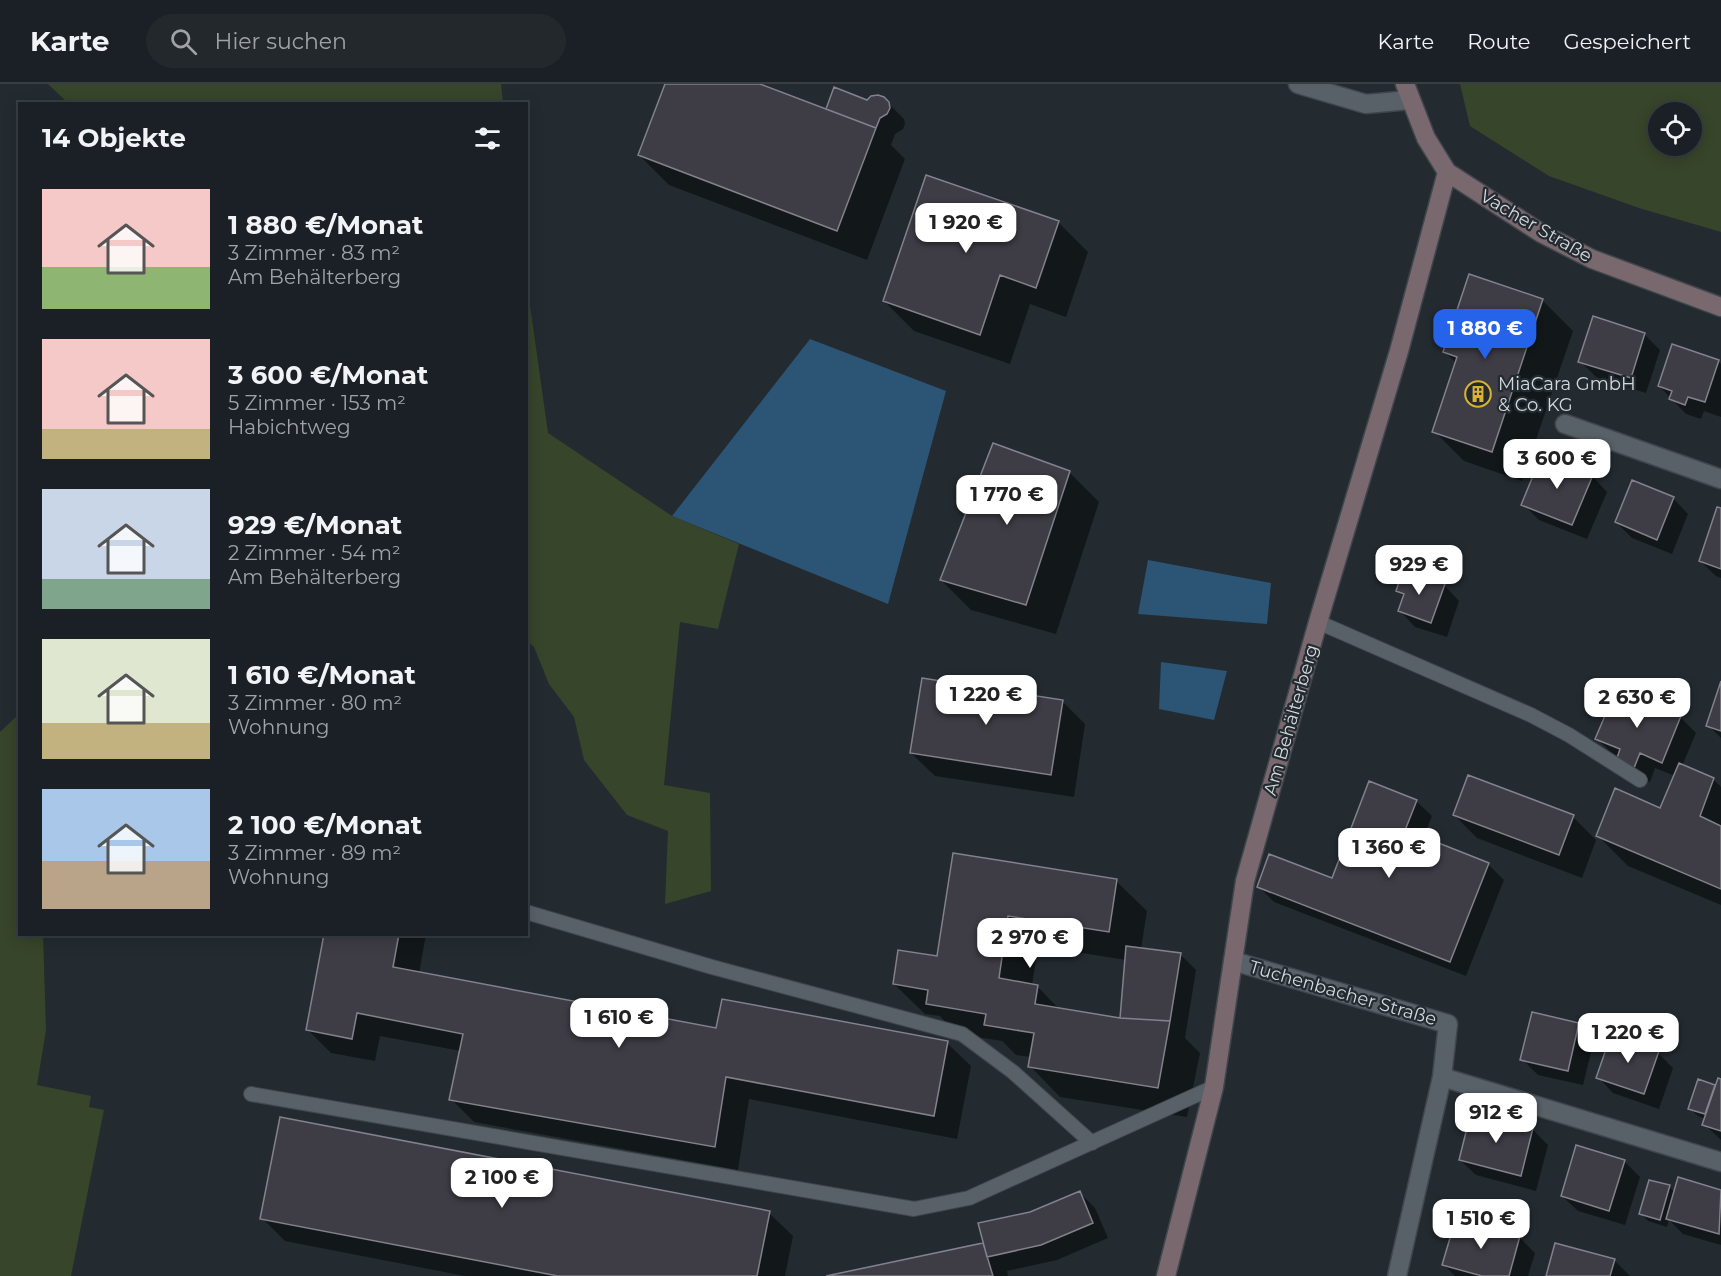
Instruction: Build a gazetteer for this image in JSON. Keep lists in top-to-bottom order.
{
  "streets": {
    "street": ["Vacher Straße", "Am Behälterberg", "Tuchenbacher Straße"]
  },
  "crossings": [
    ["Vacher Straße", "Am Behälterberg"],
    ["Am Behälterberg", "Tuchenbacher Straße"]
  ],
  "places": {
    "building": ["MiaCara GmbH & Co. KG"]
  },
  "page": {
    "header": "Karte",
    "search": "Hier suchen",
    "nav": ["Karte", "Route", "Gespeichert"],
    "heading": "14 Objekte",
    "list": [
      {
        "name": "1 880 €/Monat",
        "note": "3 Zimmer · 83 m² · Am Behälterberg"
      },
      {
        "name": "3 600 €/Monat",
        "note": "5 Zimmer · 153 m² · Habichtweg"
      },
      {
        "name": "929 €/Monat",
        "note": "2 Zimmer · 54 m² · Am Behälterberg"
      },
      {
        "name": "1 610 €/Monat",
        "note": "3 Zimmer · 80 m² · Wohnung"
      },
      {
        "name": "2 100 €/Monat",
        "note": "3 Zimmer · 89 m² · Wohnung"
      }
    ],
    "price": [
      "1 920 €",
      "1 880 €",
      "3 600 €",
      "1 770 €",
      "929 €",
      "1 220 €",
      "2 630 €",
      "1 360 €",
      "2 970 €",
      "1 610 €",
      "1 220 €",
      "912 €",
      "2 100 €",
      "1 510 €"
    ]
  }
}
